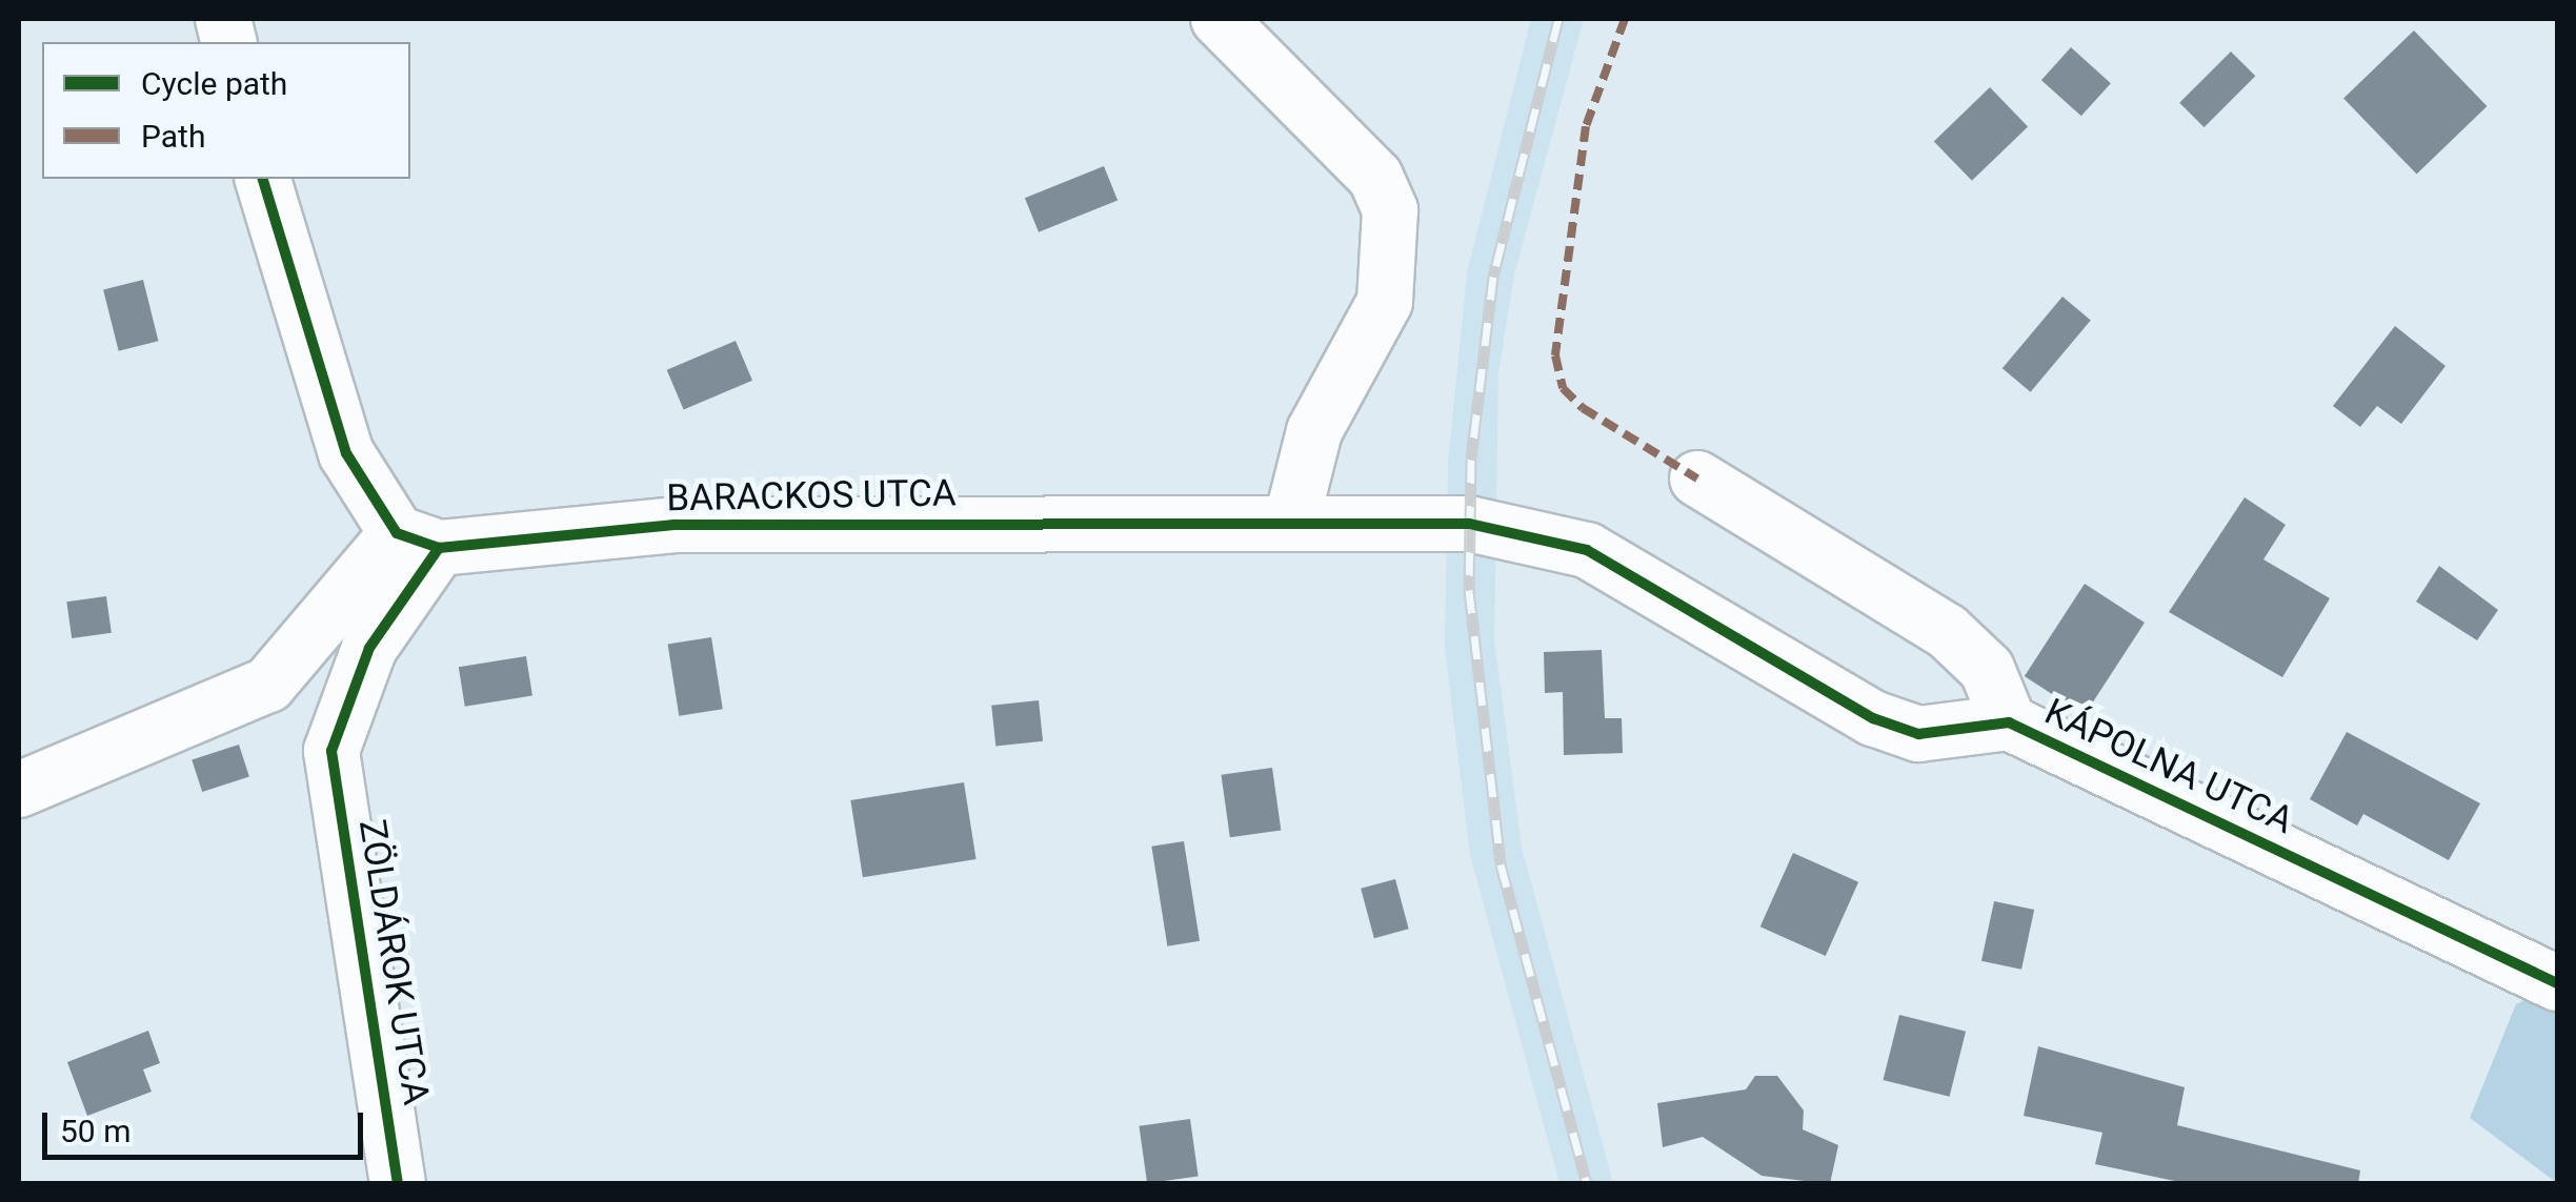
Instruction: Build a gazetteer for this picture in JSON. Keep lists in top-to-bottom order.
{
  "streets": {
    "street": ["BARACKOS UTCA", "KÁPOLNA UTCA", "ZÖLDÁROK UTCA"]
  },
  "crossings": [
    ["BARACKOS UTCA", "KÁPOLNA UTCA"],
    ["BARACKOS UTCA", "ZÖLDÁROK UTCA"]
  ],
  "legend": ["Cycle path", "Path"],
  "scale_bar": "50 m"
}
